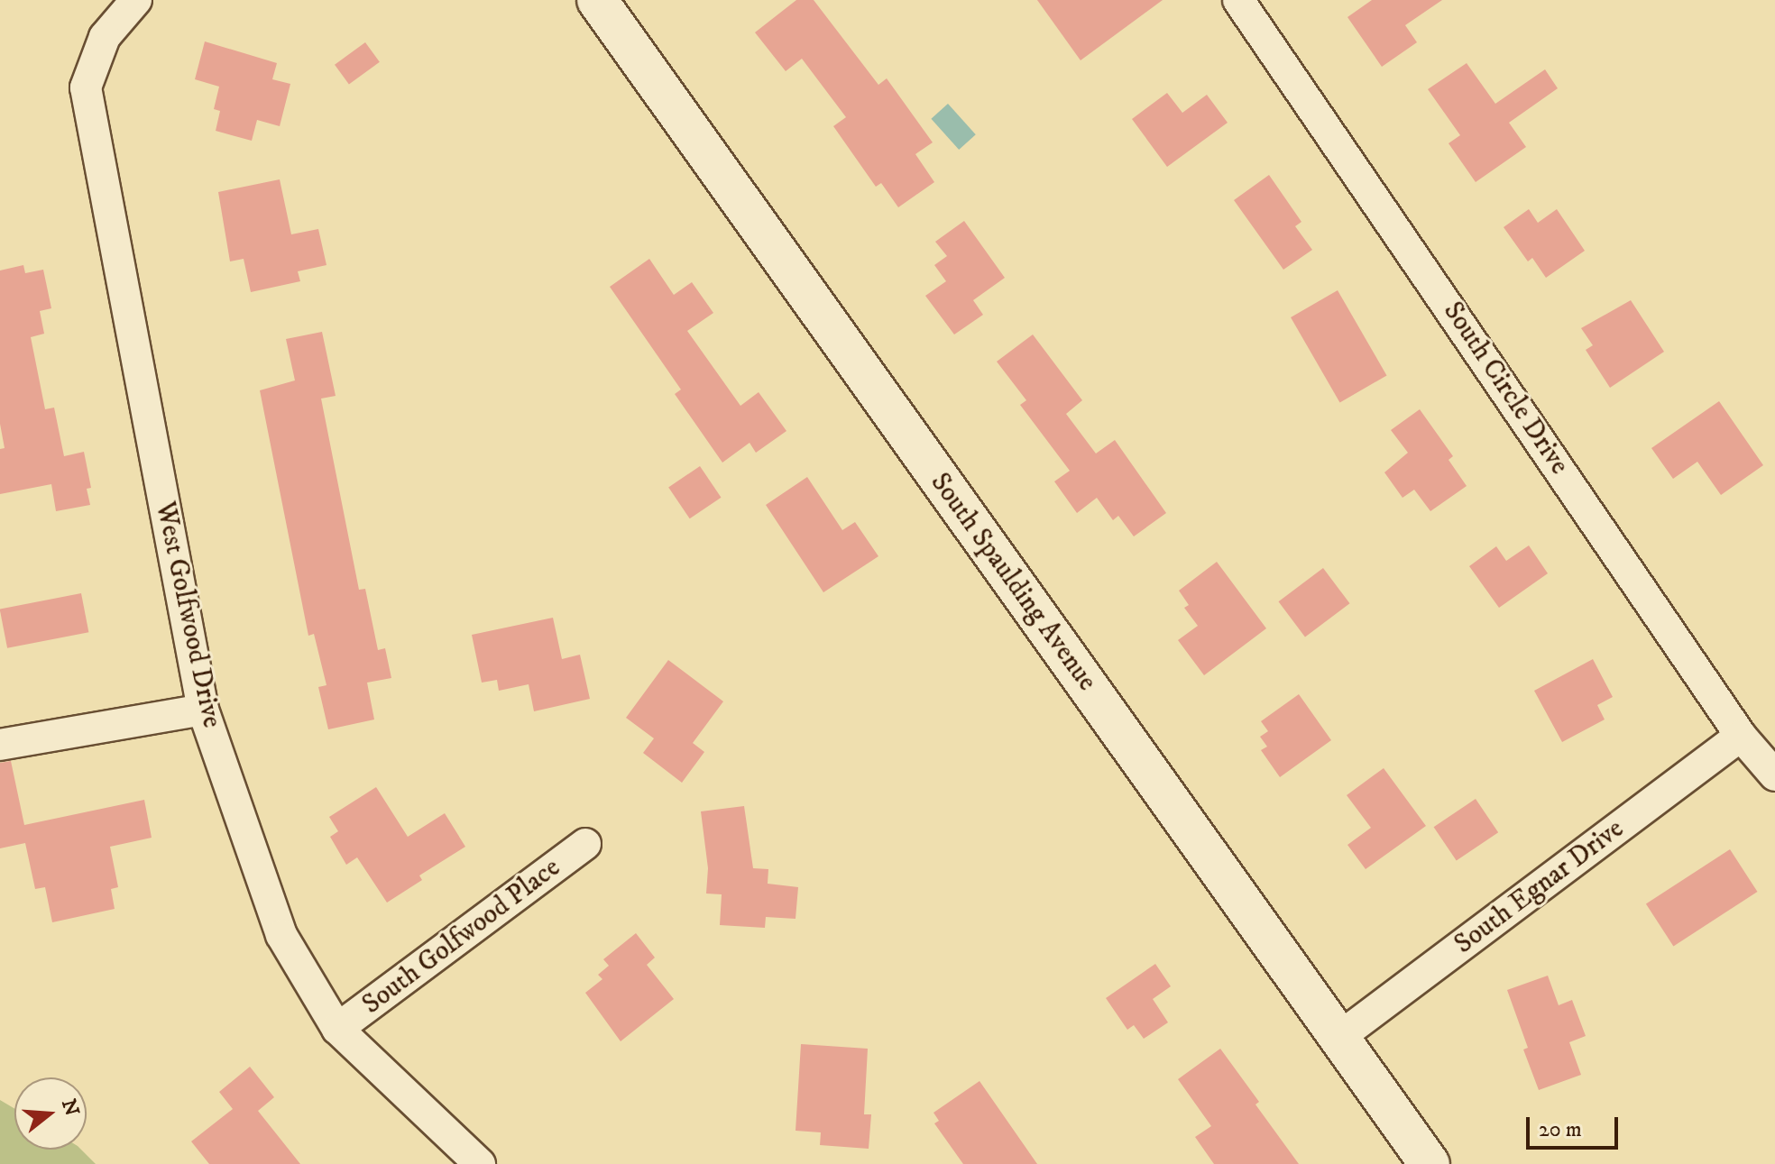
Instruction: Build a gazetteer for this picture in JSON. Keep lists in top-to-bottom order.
{
  "streets": {
    "street": [
      "South Circle Drive",
      "South Spaulding Avenue",
      "West Golfwood Drive",
      "South Egnar Drive",
      "South Golfwood Place"
    ]
  },
  "crossings": [
    ["South Circle Drive", "South Egnar Drive"],
    ["South Spaulding Avenue", "South Egnar Drive"],
    ["West Golfwood Drive", "South Golfwood Place"]
  ],
  "scale_bar": "20 m",
  "north": "right"
}
